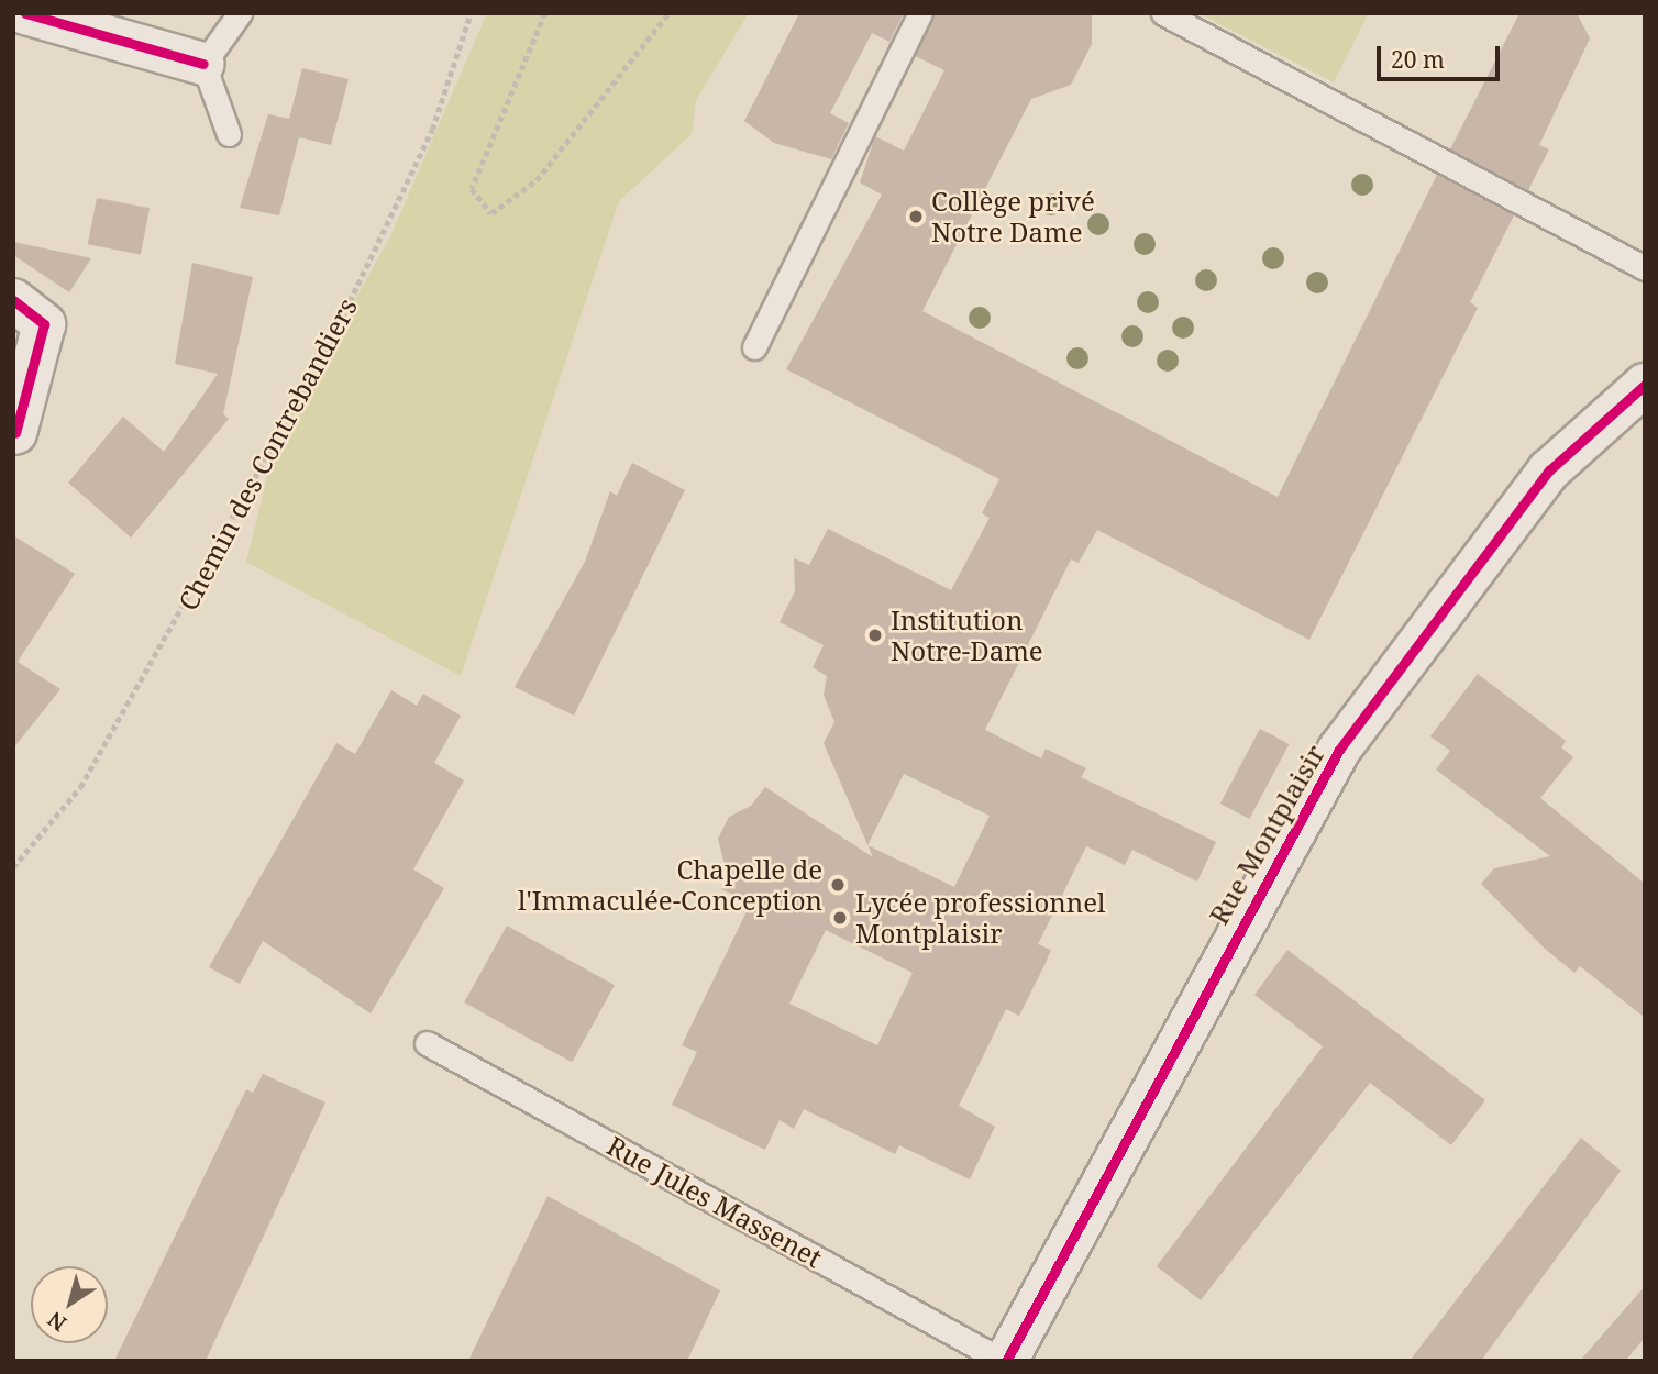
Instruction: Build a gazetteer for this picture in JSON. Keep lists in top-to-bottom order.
{
  "streets": {
    "street": ["Rue Montplaisir"],
    "lane": ["Rue Jules Massenet"],
    "path": ["Chemin des Contrebandiers"]
  },
  "crossings": [
    ["Rue Montplaisir", "Rue Jules Massenet"]
  ],
  "places": [
    "Collège privé Notre Dame",
    "Institution Notre-Dame",
    "Chapelle de l'Immaculée-Conception",
    "Lycée professionnel Montplaisir"
  ],
  "scale_bar": "20 m",
  "north": "bottom left"
}
